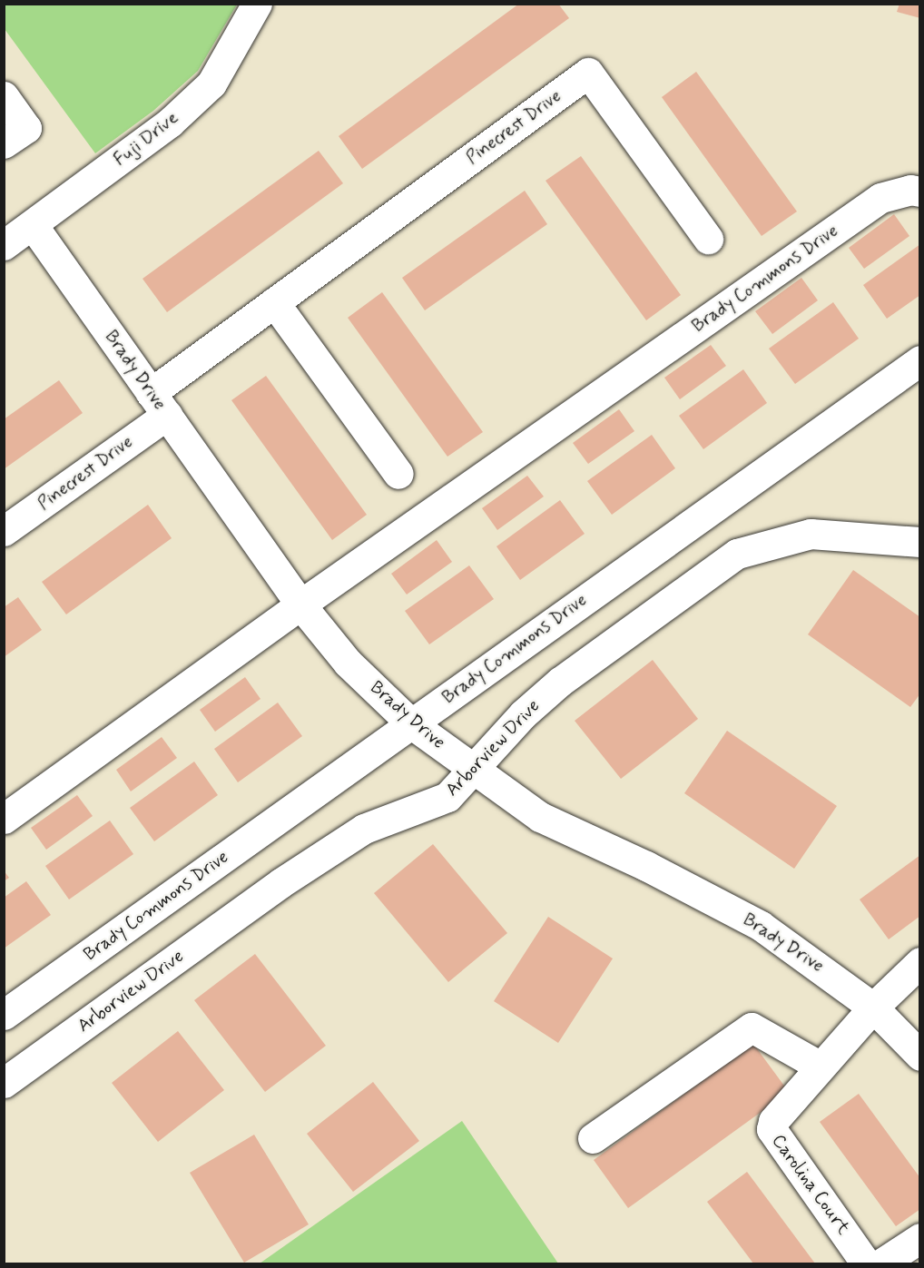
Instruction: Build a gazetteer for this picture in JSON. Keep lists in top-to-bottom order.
{
  "streets": {
    "street": [
      "Pinecrest Drive",
      "Fuji Drive",
      "Brady Commons Drive",
      "Brady Drive",
      "Arborview Drive",
      "Carolina Court"
    ]
  },
  "crossings": [
    ["Pinecrest Drive", "Brady Drive"],
    ["Fuji Drive", "Brady Drive"],
    ["Brady Commons Drive", "Brady Drive"],
    ["Brady Drive", "Arborview Drive"],
    ["Brady Drive", "Carolina Court"]
  ]
}
